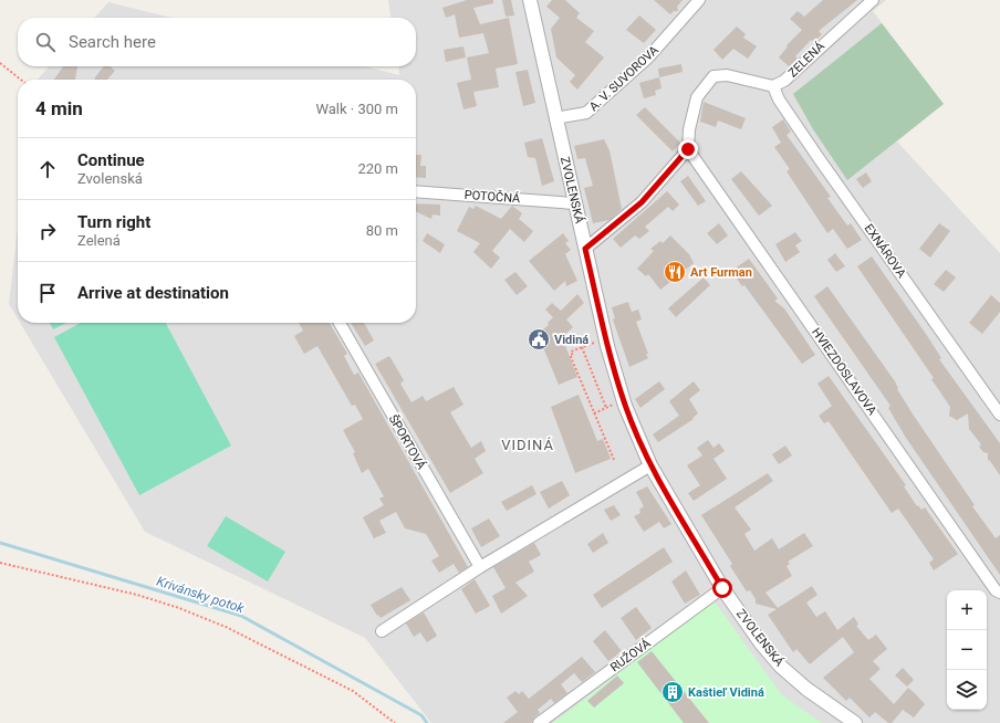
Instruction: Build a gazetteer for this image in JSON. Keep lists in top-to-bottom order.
{
  "streets": {
    "street": [
      "ZELENÁ",
      "A. V. SUVOROVA",
      "ZVOLENSKÁ",
      "POTOČNÁ",
      "EXNÁROVA",
      "HVIEZDOSLAVOVA",
      "ŠPORTOVÁ",
      "RUŽOVÁ"
    ]
  },
  "crossings": [
    ["ZELENÁ", "EXNÁROVA"],
    ["A. V. SUVOROVA", "ZVOLENSKÁ"],
    ["ZVOLENSKÁ", "POTOČNÁ"],
    ["ZVOLENSKÁ", "RUŽOVÁ"]
  ],
  "districts": ["VIDINÁ"],
  "water": ["Krivánsky potok"],
  "places": {
    "restaurant": ["Art Furman"],
    "public building": ["Vidiná"],
    "building": ["Kaštieľ Vidiná"]
  },
  "page": {
    "search": "Search here",
    "heading": ["4 min", "Walk · 300 m"],
    "list": [
      ["Continue", "Zvolenská", "220 m"],
      ["Turn right", "Zelená", "80 m"],
      "Arrive at destination"
    ],
    "map_buttons": ["+", "−"]
  }
}
